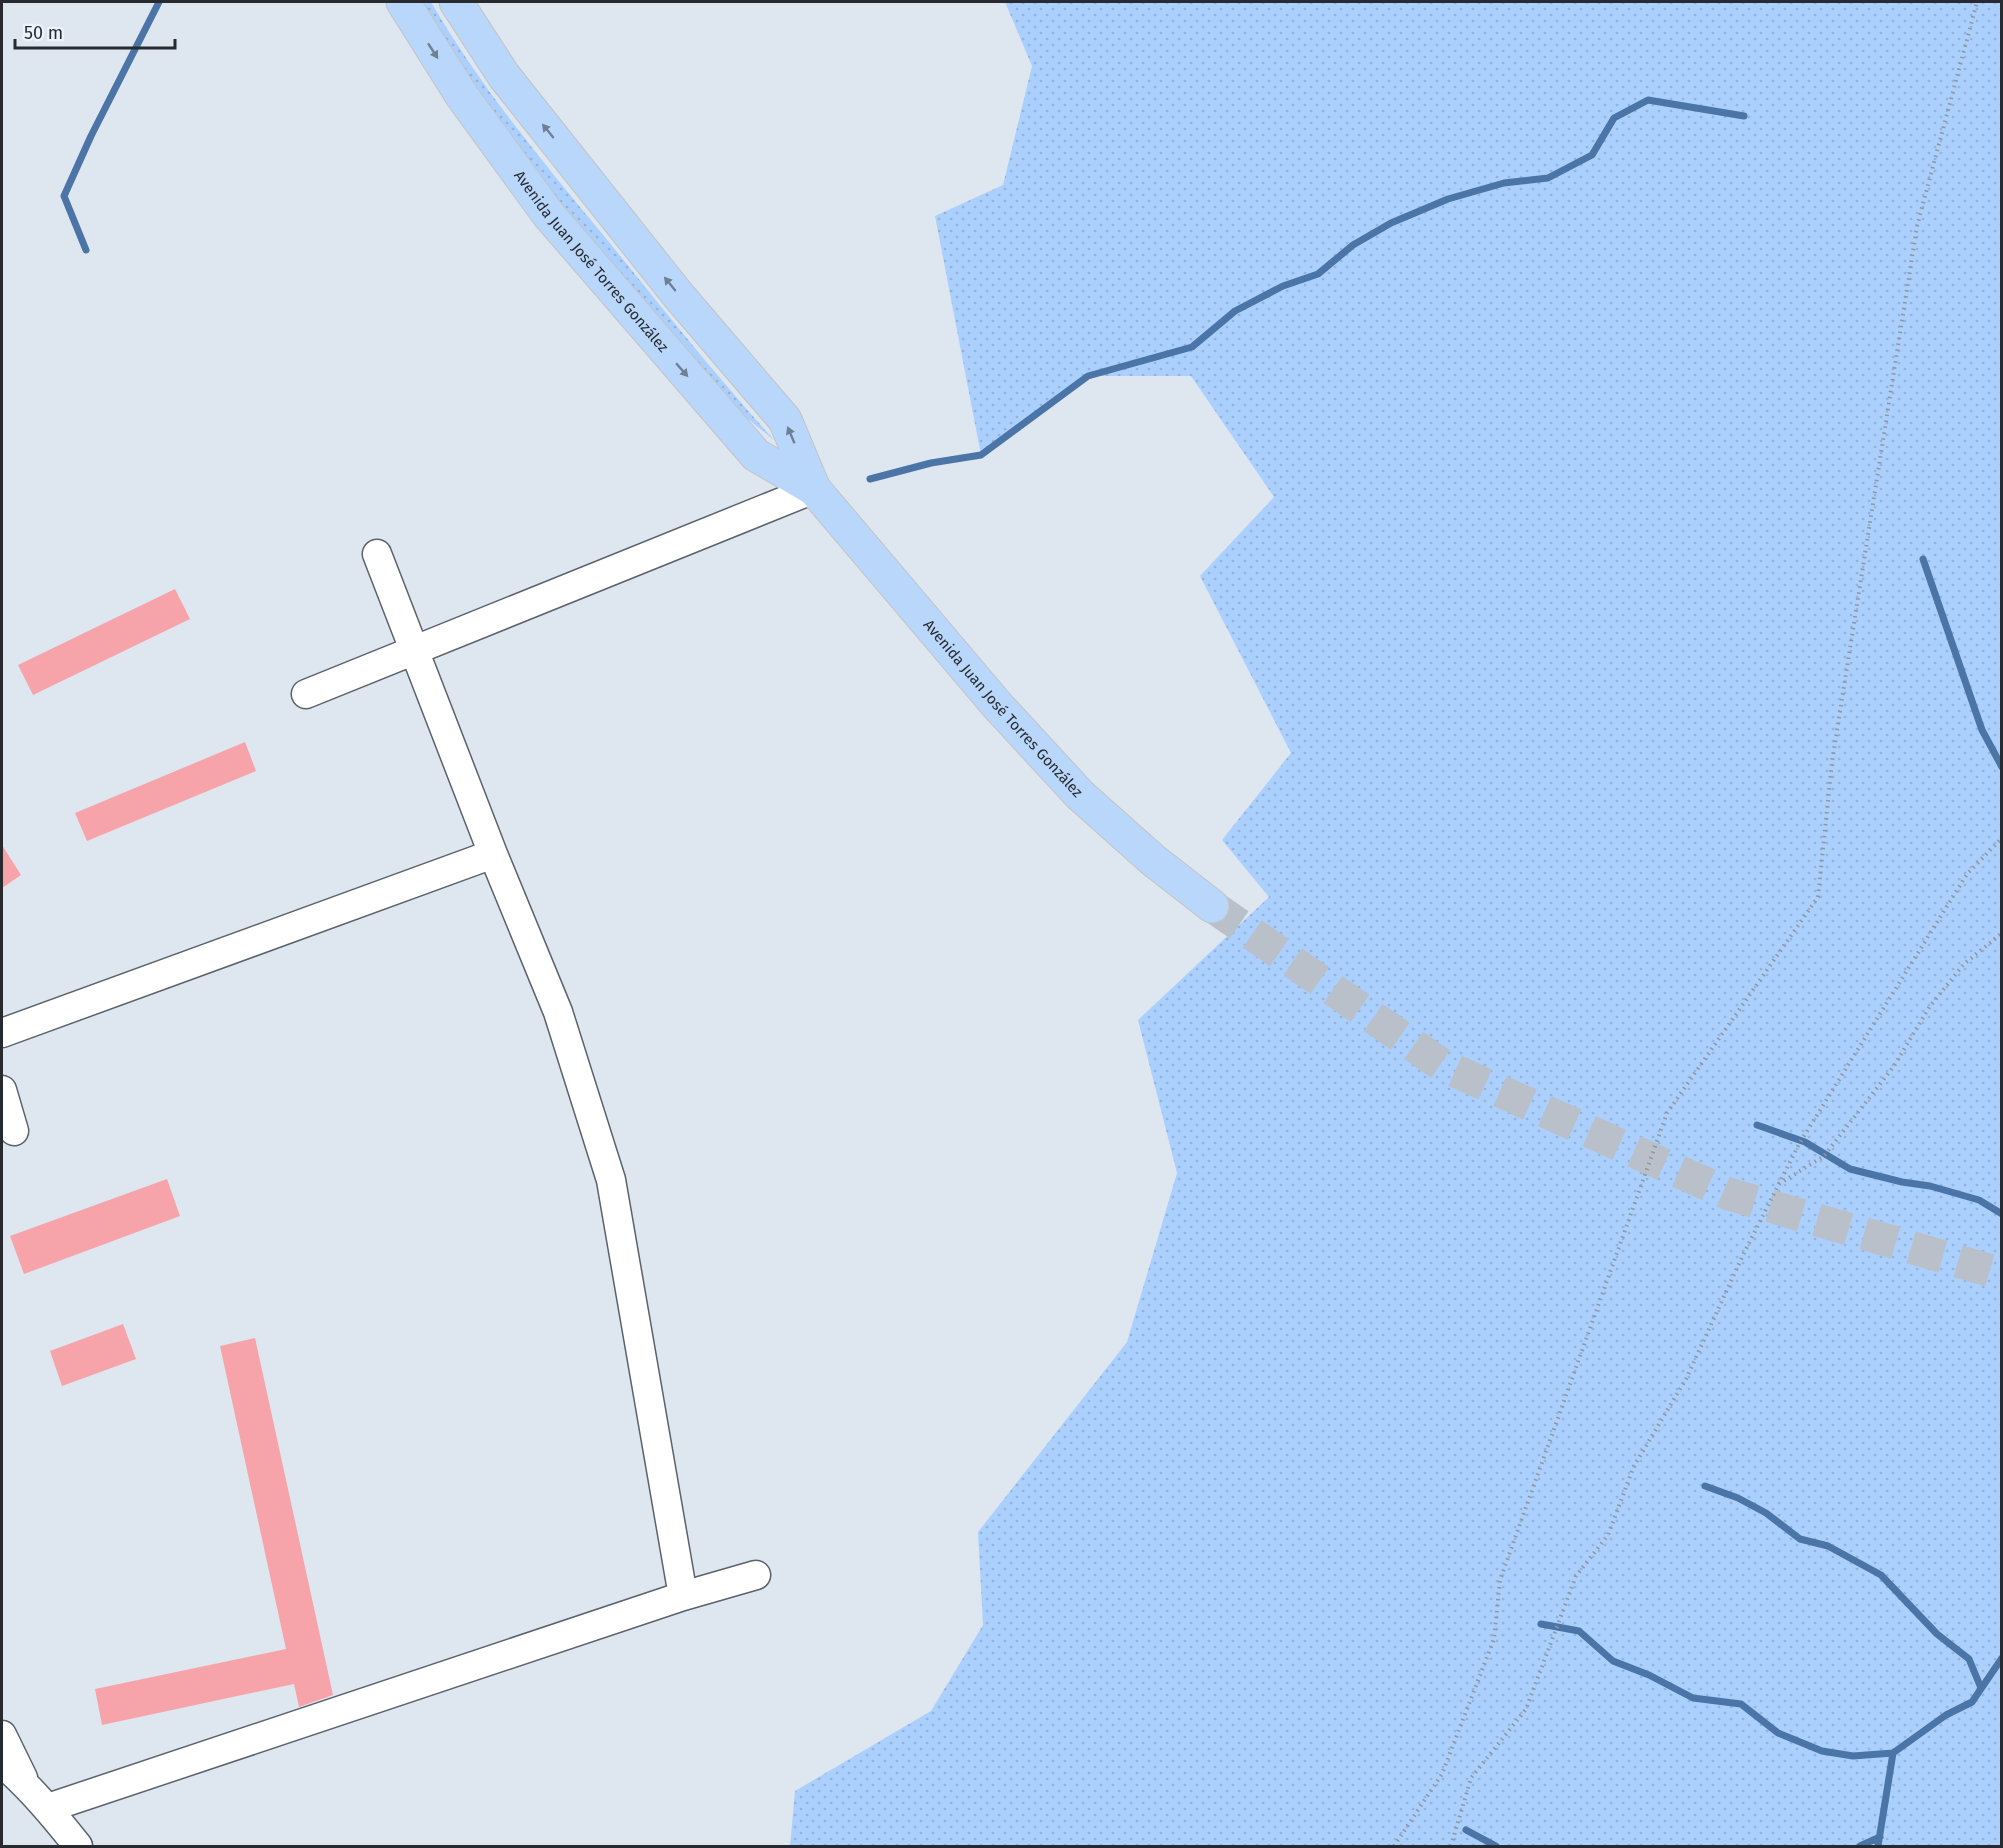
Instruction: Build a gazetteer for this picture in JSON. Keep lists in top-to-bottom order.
{
  "streets": {
    "main road": ["Avenida Juan José Torres González"]
  },
  "scale_bar": "50 m"
}
